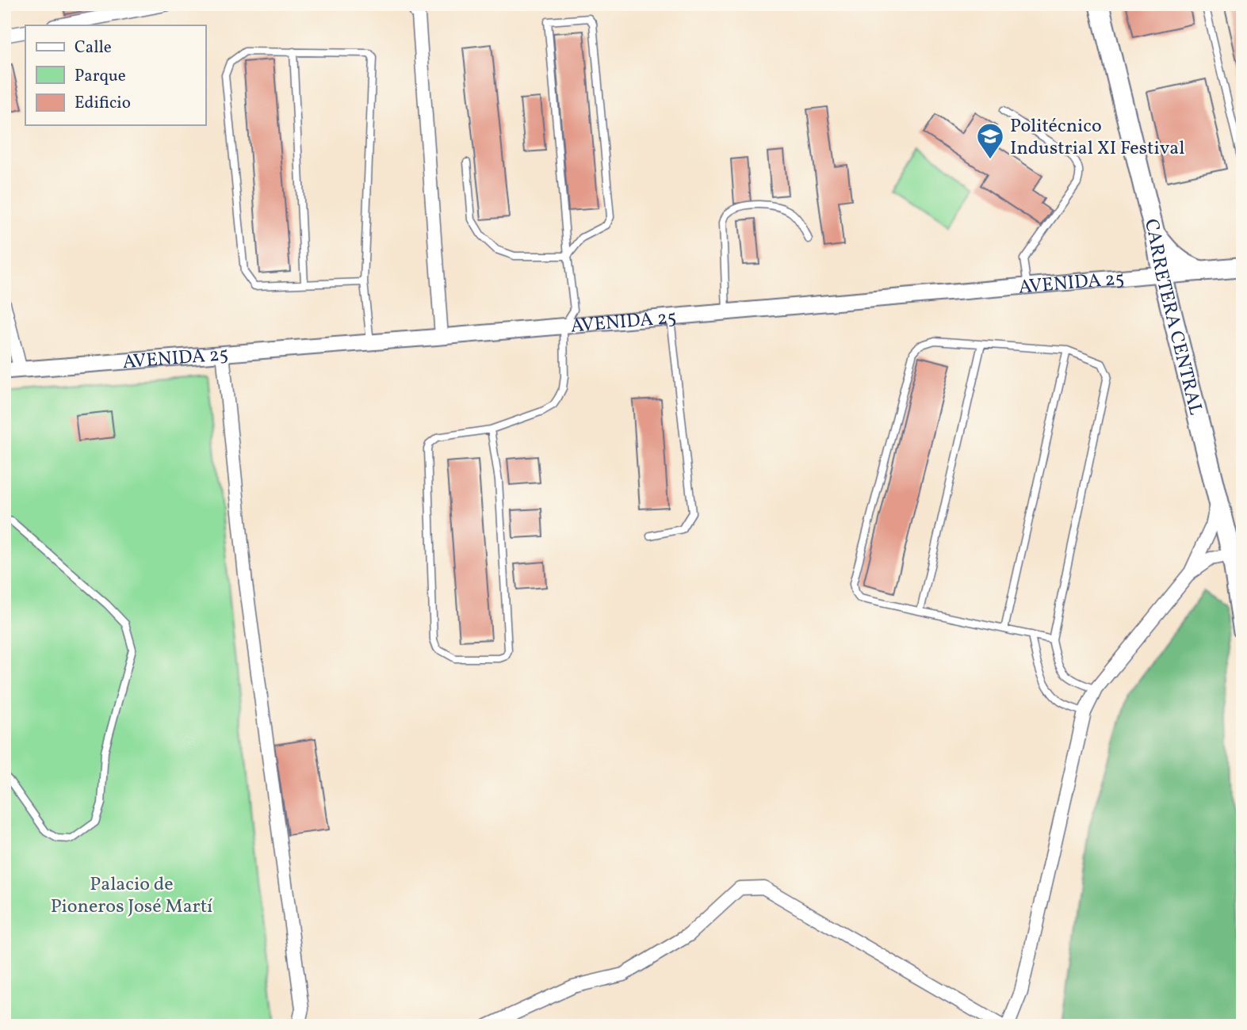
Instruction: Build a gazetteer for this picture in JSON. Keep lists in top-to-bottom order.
{
  "streets": {
    "main road": ["AVENIDA 25", "CARRETERA CENTRAL"]
  },
  "crossings": [
    ["AVENIDA 25", "CARRETERA CENTRAL"]
  ],
  "parks": ["Palacio de Pioneros José Martí"],
  "places": {
    "school or university": ["Politécnico Industrial XI Festival"]
  },
  "legend": ["Calle", "Parque", "Edificio"]
}
